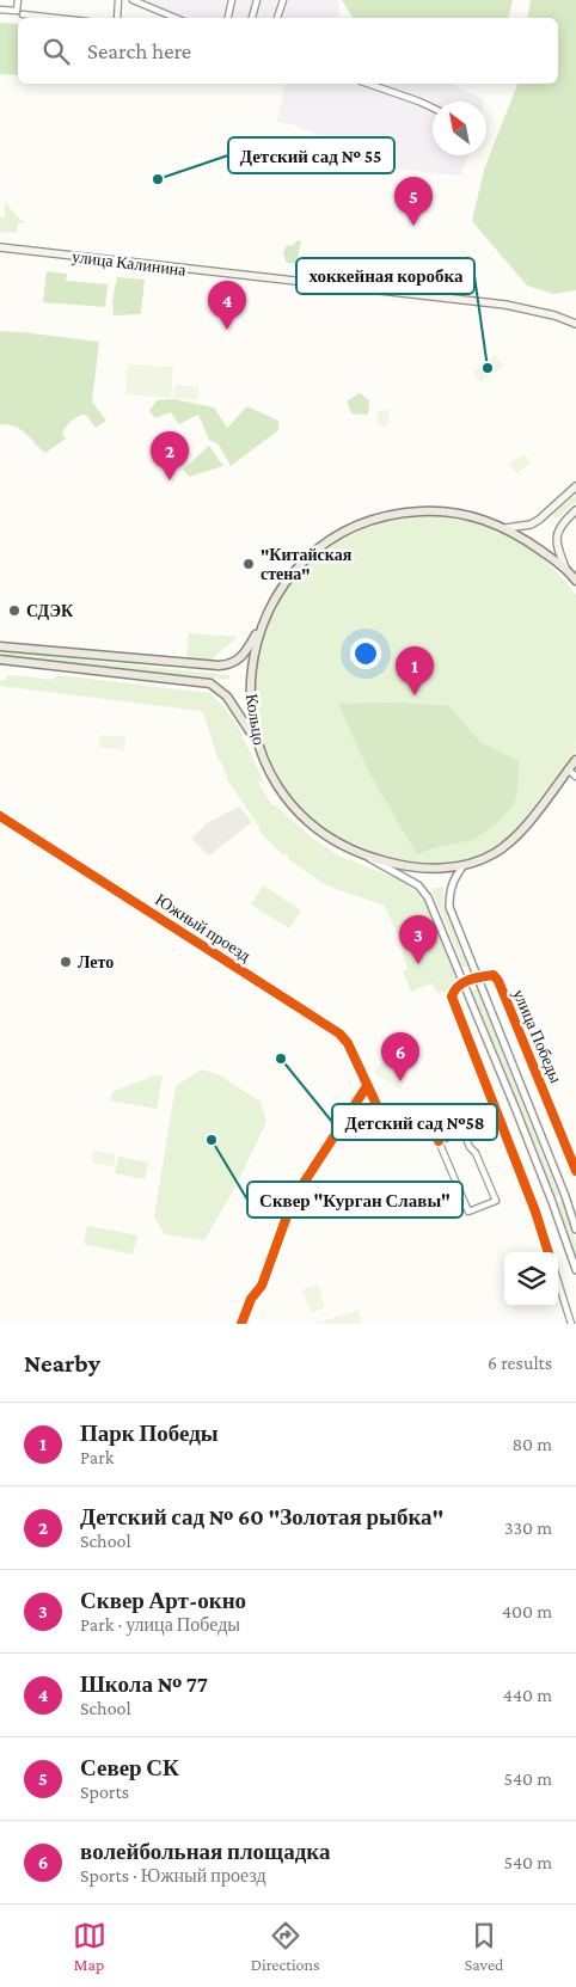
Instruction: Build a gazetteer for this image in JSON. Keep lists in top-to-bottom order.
{
  "streets": {
    "main road": ["улица Калинина", "Кольцо"],
    "street": ["Южный проезд", "улица Победы"]
  },
  "crossings": [
    ["Кольцо", "улица Победы"]
  ],
  "places": [
    "Детский сад № 55",
    "хоккейная коробка",
    "\"Китайская стена\"",
    "СДЭК",
    "Лето",
    "Детский сад №58",
    "Сквер \"Курган Славы\""
  ],
  "north": "top left",
  "page": {
    "search": "Search here",
    "pins": [
      "5",
      "4",
      "2",
      "1",
      "3",
      "6"
    ],
    "heading": ["Nearby", "6 results"],
    "list": [
      {
        "mark": "1",
        "name": "Парк Победы",
        "note": "Park",
        "value": "80 m"
      },
      {
        "mark": "2",
        "name": "Детский сад № 60 \"Золотая рыбка\"",
        "note": "School",
        "value": "330 m"
      },
      {
        "mark": "3",
        "name": "Сквер Арт-окно",
        "note": "Park · улица Победы",
        "value": "400 m"
      },
      {
        "mark": "4",
        "name": "Школа № 77",
        "note": "School",
        "value": "440 m"
      },
      {
        "mark": "5",
        "name": "Север СК",
        "note": "Sports",
        "value": "540 m"
      },
      {
        "mark": "6",
        "name": "волейбольная площадка",
        "note": "Sports · Южный проезд",
        "value": "540 m"
      }
    ],
    "nav": ["Map", "Directions", "Saved"]
  }
}
